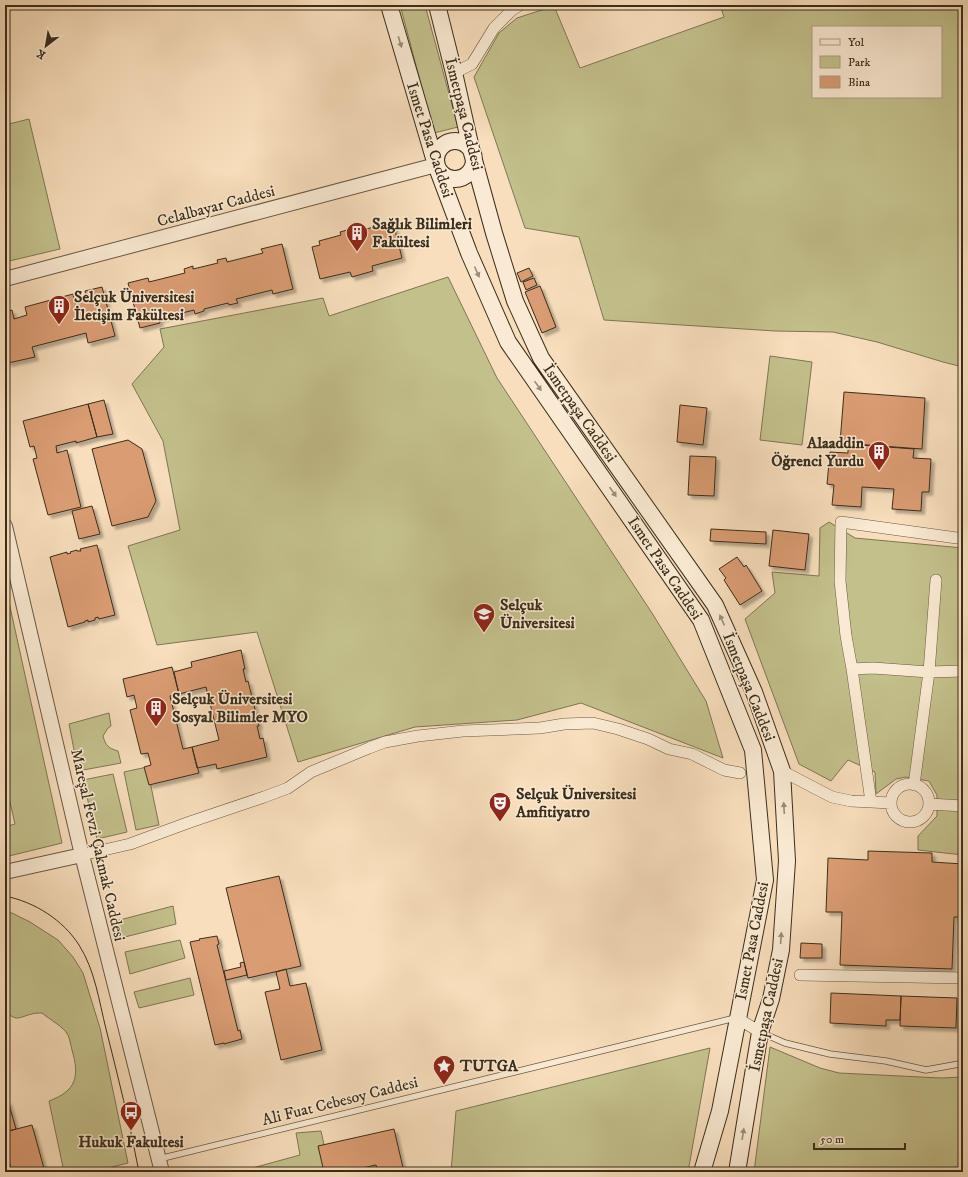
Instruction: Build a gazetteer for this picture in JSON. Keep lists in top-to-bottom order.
{
  "streets": {
    "main road": ["İsmetpaşa Caddesi", "Ismet Pasa Caddesi"],
    "street": ["Celalbayar Caddesi", "Mareşal Fevzi Çakmak Caddesi"],
    "lane": ["Ali Fuat Cebesoy Caddesi"]
  },
  "crossings": [
    ["Ismet Pasa Caddesi", "Celalbayar Caddesi"],
    ["Ismet Pasa Caddesi", "Ali Fuat Cebesoy Caddesi"],
    ["Mareşal Fevzi Çakmak Caddesi", "Ali Fuat Cebesoy Caddesi"]
  ],
  "one_way": ["İsmetpaşa Caddesi", "Ismet Pasa Caddesi"],
  "places": {
    "building": [
      "Sağlık Bilimleri Fakültesi",
      "Selçuk Üniversitesi İletişim Fakültesi",
      "Alaaddin Öğrenci Yurdu",
      "Selçuk Üniversitesi Sosyal Bilimler MYO"
    ],
    "school or university": ["Selçuk Üniversitesi"],
    "theatre": ["Selçuk Üniversitesi Amfitiyatro"],
    "place": ["TUTGA"],
    "bus stop": ["Hukuk Fakultesi"]
  },
  "legend": ["Yol", "Park", "Bina"],
  "scale_bar": "50 m",
  "north": "bottom left"
}
